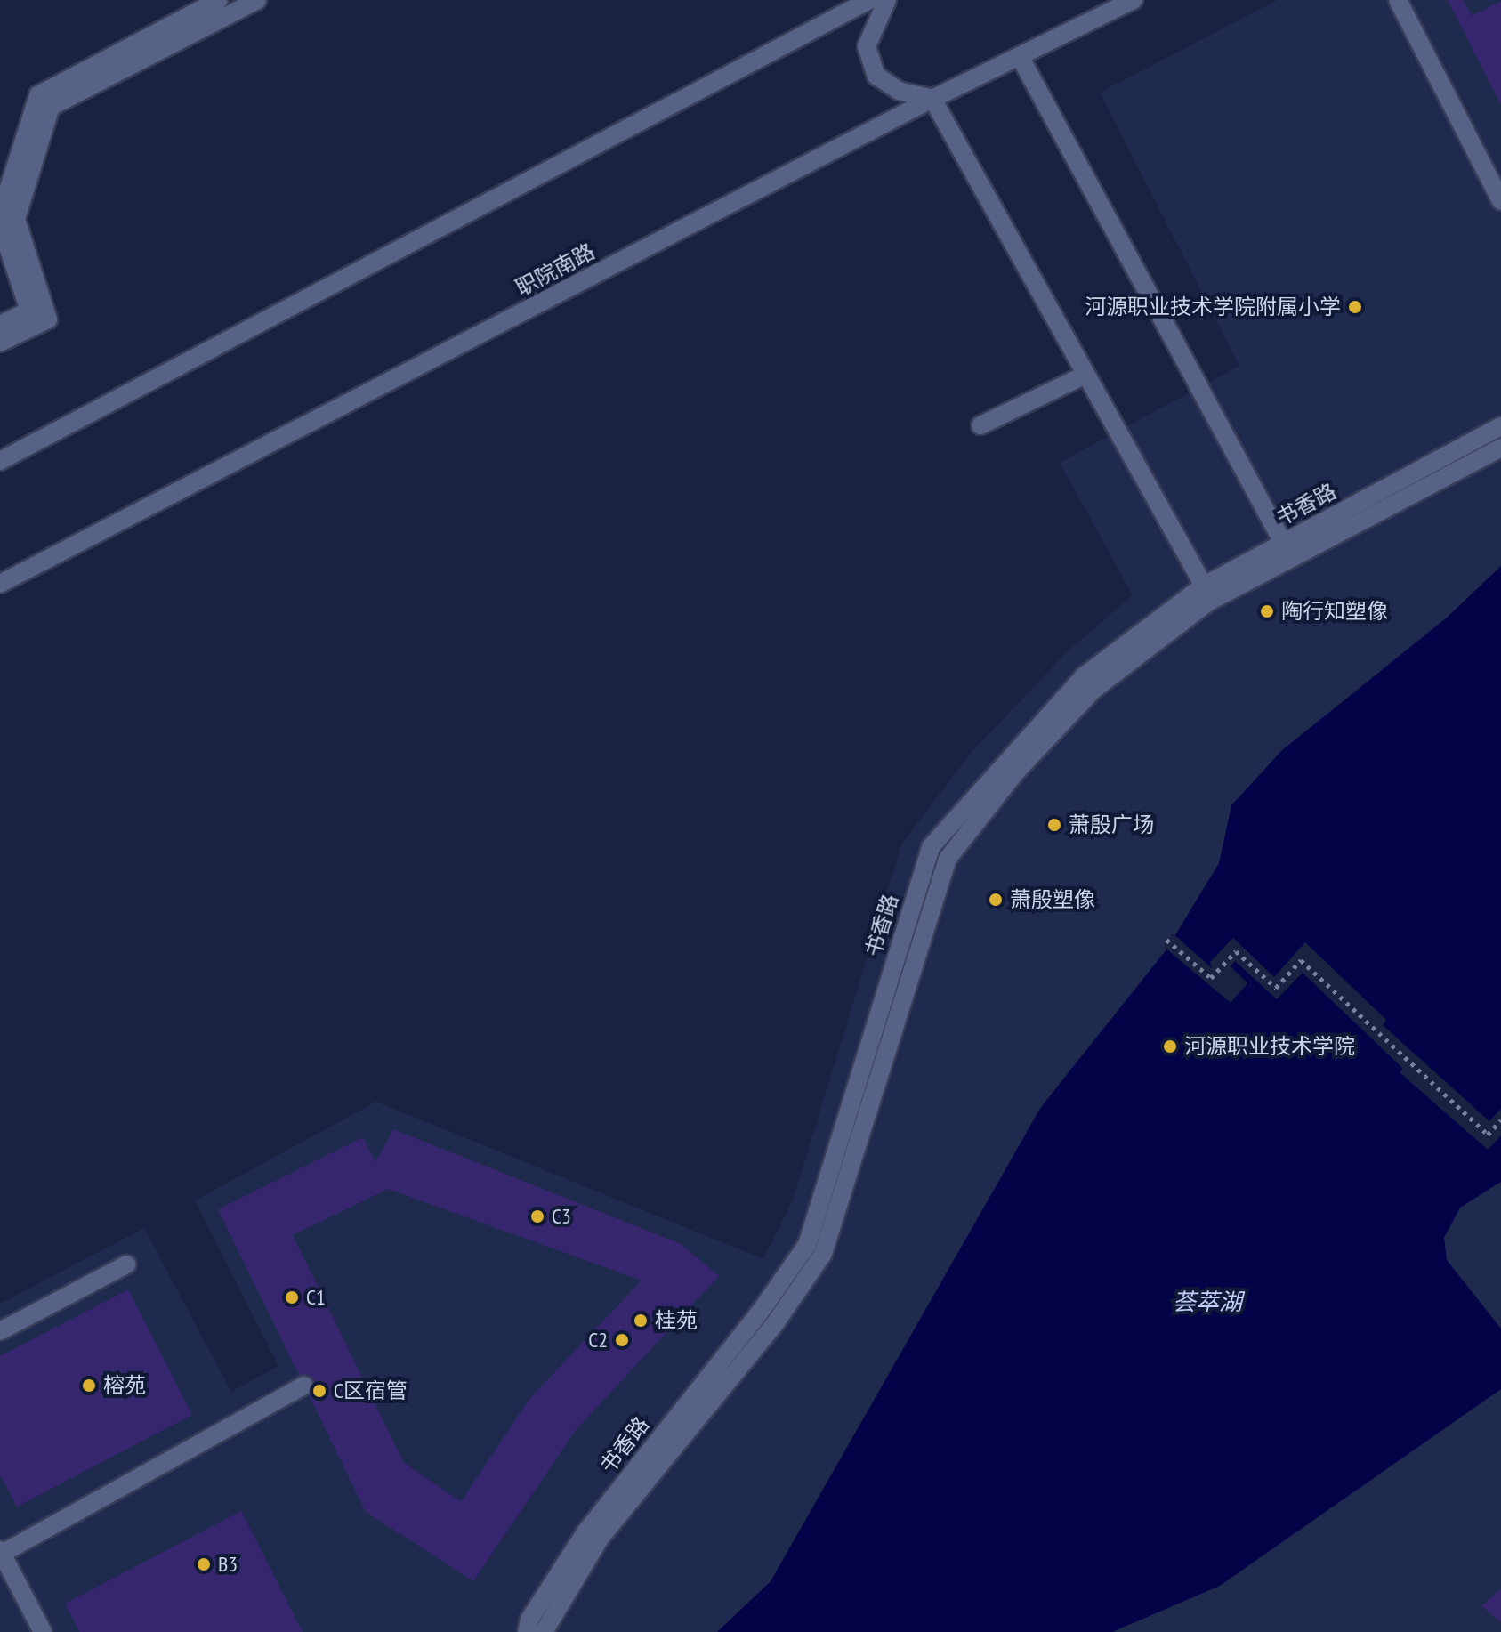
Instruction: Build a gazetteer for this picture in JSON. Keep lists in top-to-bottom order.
{
  "streets": {
    "street": ["职院南路", "书香路"]
  },
  "water": ["荟萃湖"],
  "places": [
    "河源职业技术学院附属小学",
    "陶行知塑像",
    "萧殷广场",
    "萧殷塑像",
    "河源职业技术学院",
    "C3",
    "C1",
    "桂苑",
    "C2",
    "榕苑",
    "C区宿管",
    "B3"
  ]
}
